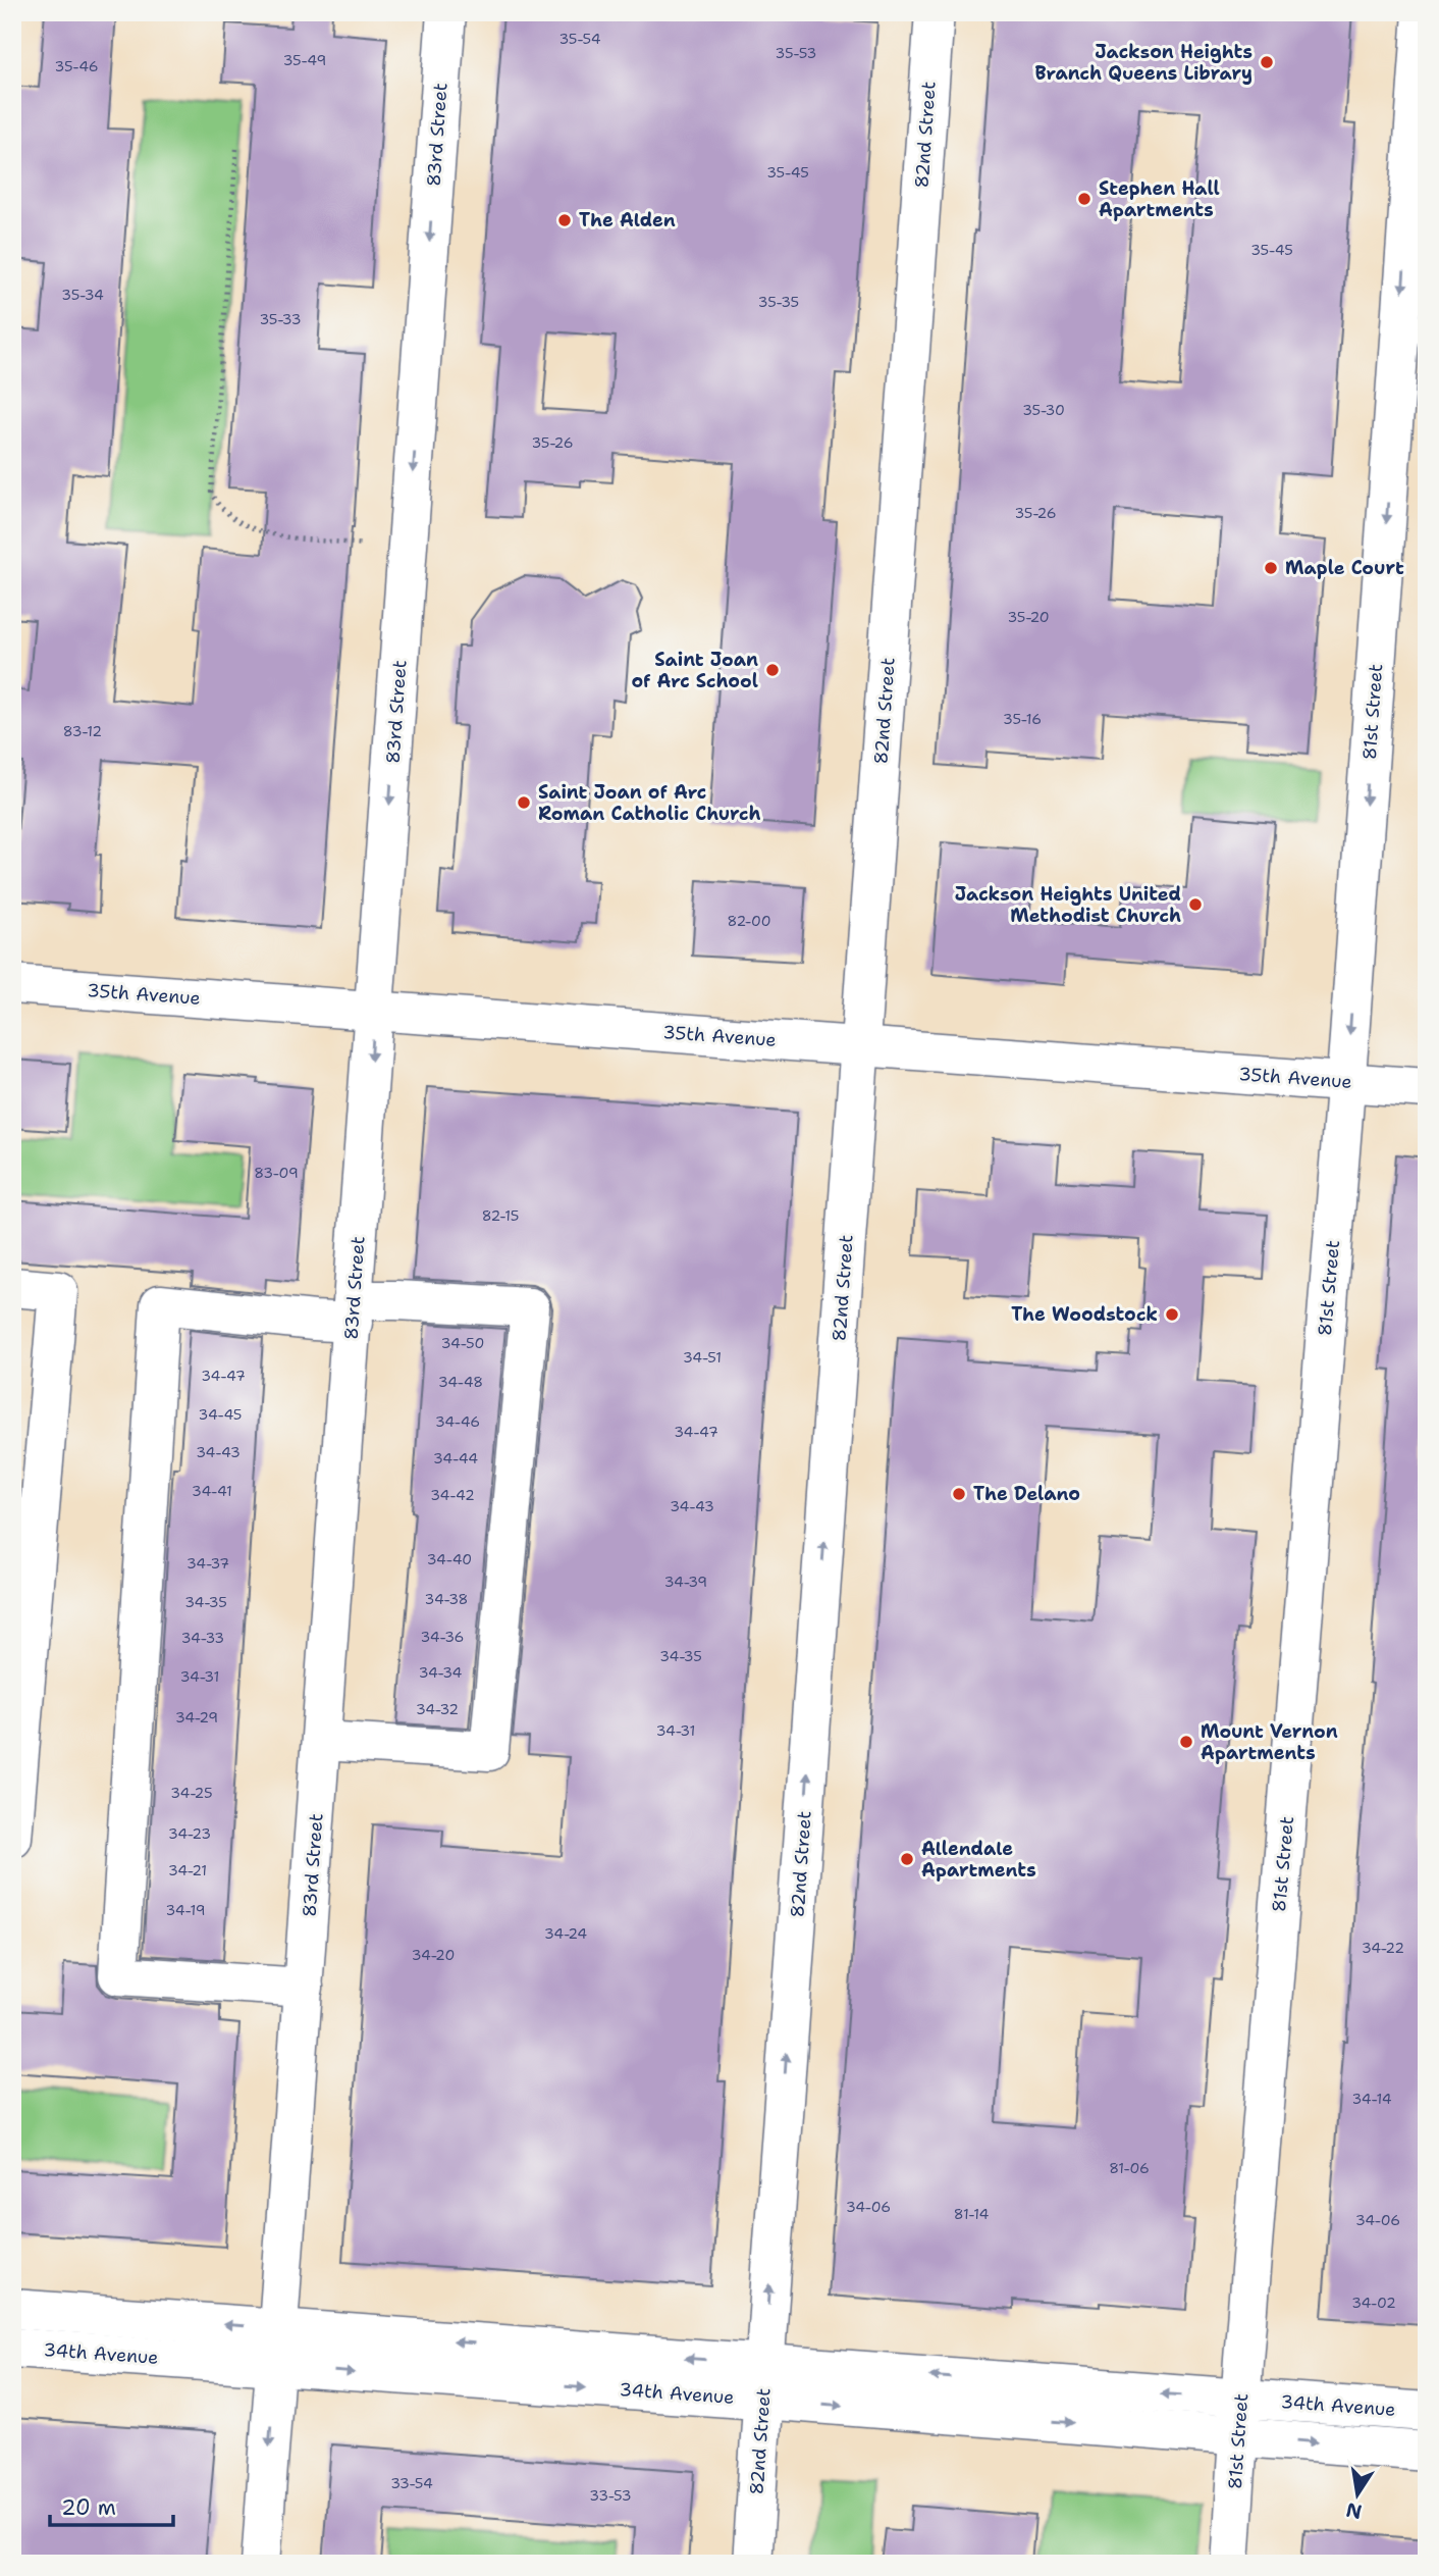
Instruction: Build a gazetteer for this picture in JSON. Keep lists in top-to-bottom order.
{
  "streets": {
    "street": [
      "83rd Street",
      "82nd Street",
      "81st Street",
      "35th Avenue",
      "34th Avenue"
    ]
  },
  "crossings": [
    ["83rd Street", "35th Avenue"],
    ["83rd Street", "34th Avenue"],
    ["82nd Street", "35th Avenue"],
    ["82nd Street", "34th Avenue"],
    ["81st Street", "35th Avenue"],
    ["81st Street", "34th Avenue"]
  ],
  "one_way": ["83rd Street", "82nd Street", "81st Street"],
  "places": [
    "Jackson Heights Branch Queens Library",
    "Stephen Hall Apartments",
    "The Alden",
    "Maple Court",
    "Saint Joan of Arc School",
    "Saint Joan of Arc Roman Catholic Church",
    "Jackson Heights United Methodist Church",
    "The Woodstock",
    "The Delano",
    "Mount Vernon Apartments",
    "Allendale Apartments"
  ],
  "house_numbers": [
    "35-54",
    "35-53",
    "35-49",
    "35-46",
    "35-45",
    "35-45",
    "35-34",
    "35-35",
    "35-33",
    "35-30",
    "35-26",
    "35-26",
    "35-20",
    "35-16",
    "83-12",
    "82-00",
    "83-09",
    "82-15",
    "34-50",
    "34-51",
    "34-47",
    "34-48",
    "34-45",
    "34-46",
    "34-47",
    "34-43",
    "34-44",
    "34-41",
    "34-42",
    "34-43",
    "34-40",
    "34-37",
    "34-39",
    "34-38",
    "34-35",
    "34-36",
    "34-33",
    "34-35",
    "34-34",
    "34-31",
    "34-32",
    "34-29",
    "34-31",
    "34-25",
    "34-23",
    "34-21",
    "34-19",
    "34-24",
    "34-22",
    "34-20",
    "34-14",
    "81-06",
    "34-06",
    "81-14",
    "34-06",
    "34-02",
    "33-54",
    "33-53"
  ],
  "scale_bar": "20 m",
  "north": "bottom"
}
